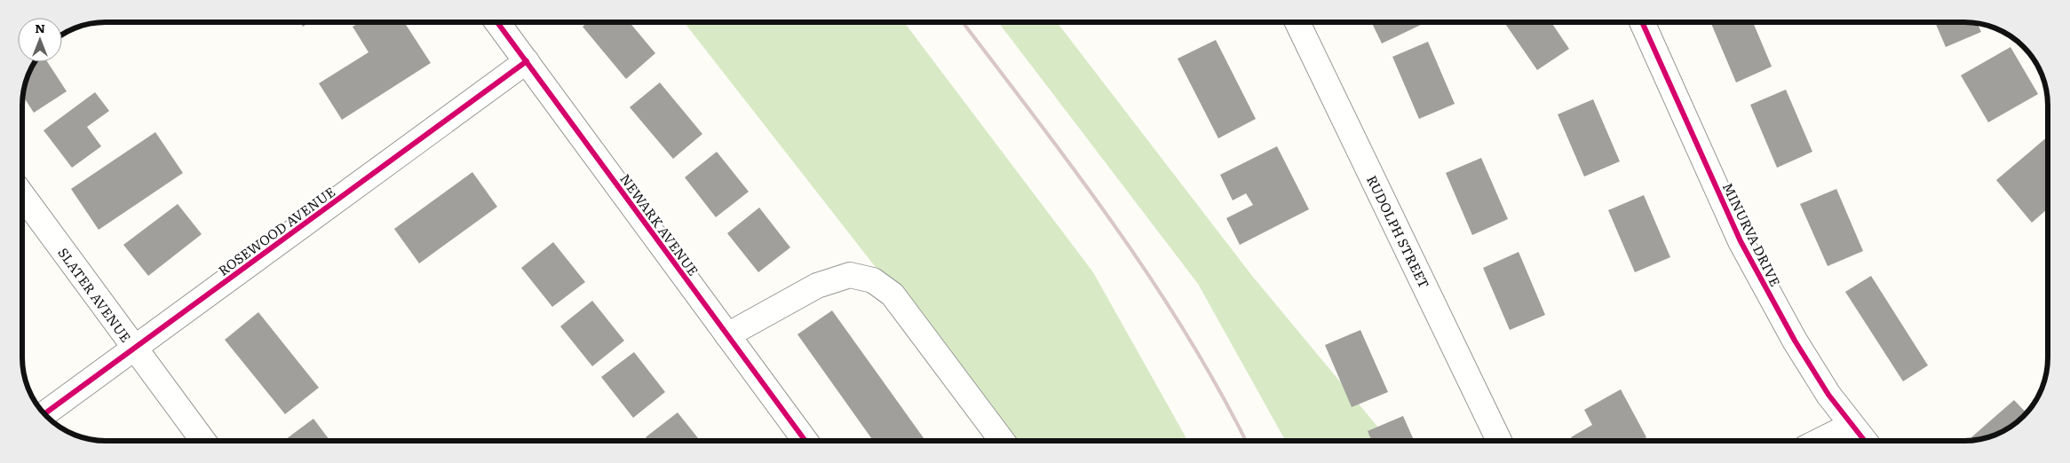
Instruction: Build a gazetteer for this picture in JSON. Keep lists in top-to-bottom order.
{
  "streets": {
    "street": [
      "NEWARK AVENUE",
      "ROSEWOOD AVENUE",
      "RUDOLPH STREET",
      "MINURVA DRIVE",
      "SLATER AVENUE"
    ]
  },
  "crossings": [
    ["NEWARK AVENUE", "ROSEWOOD AVENUE"],
    ["ROSEWOOD AVENUE", "SLATER AVENUE"]
  ],
  "north": "top"
}
